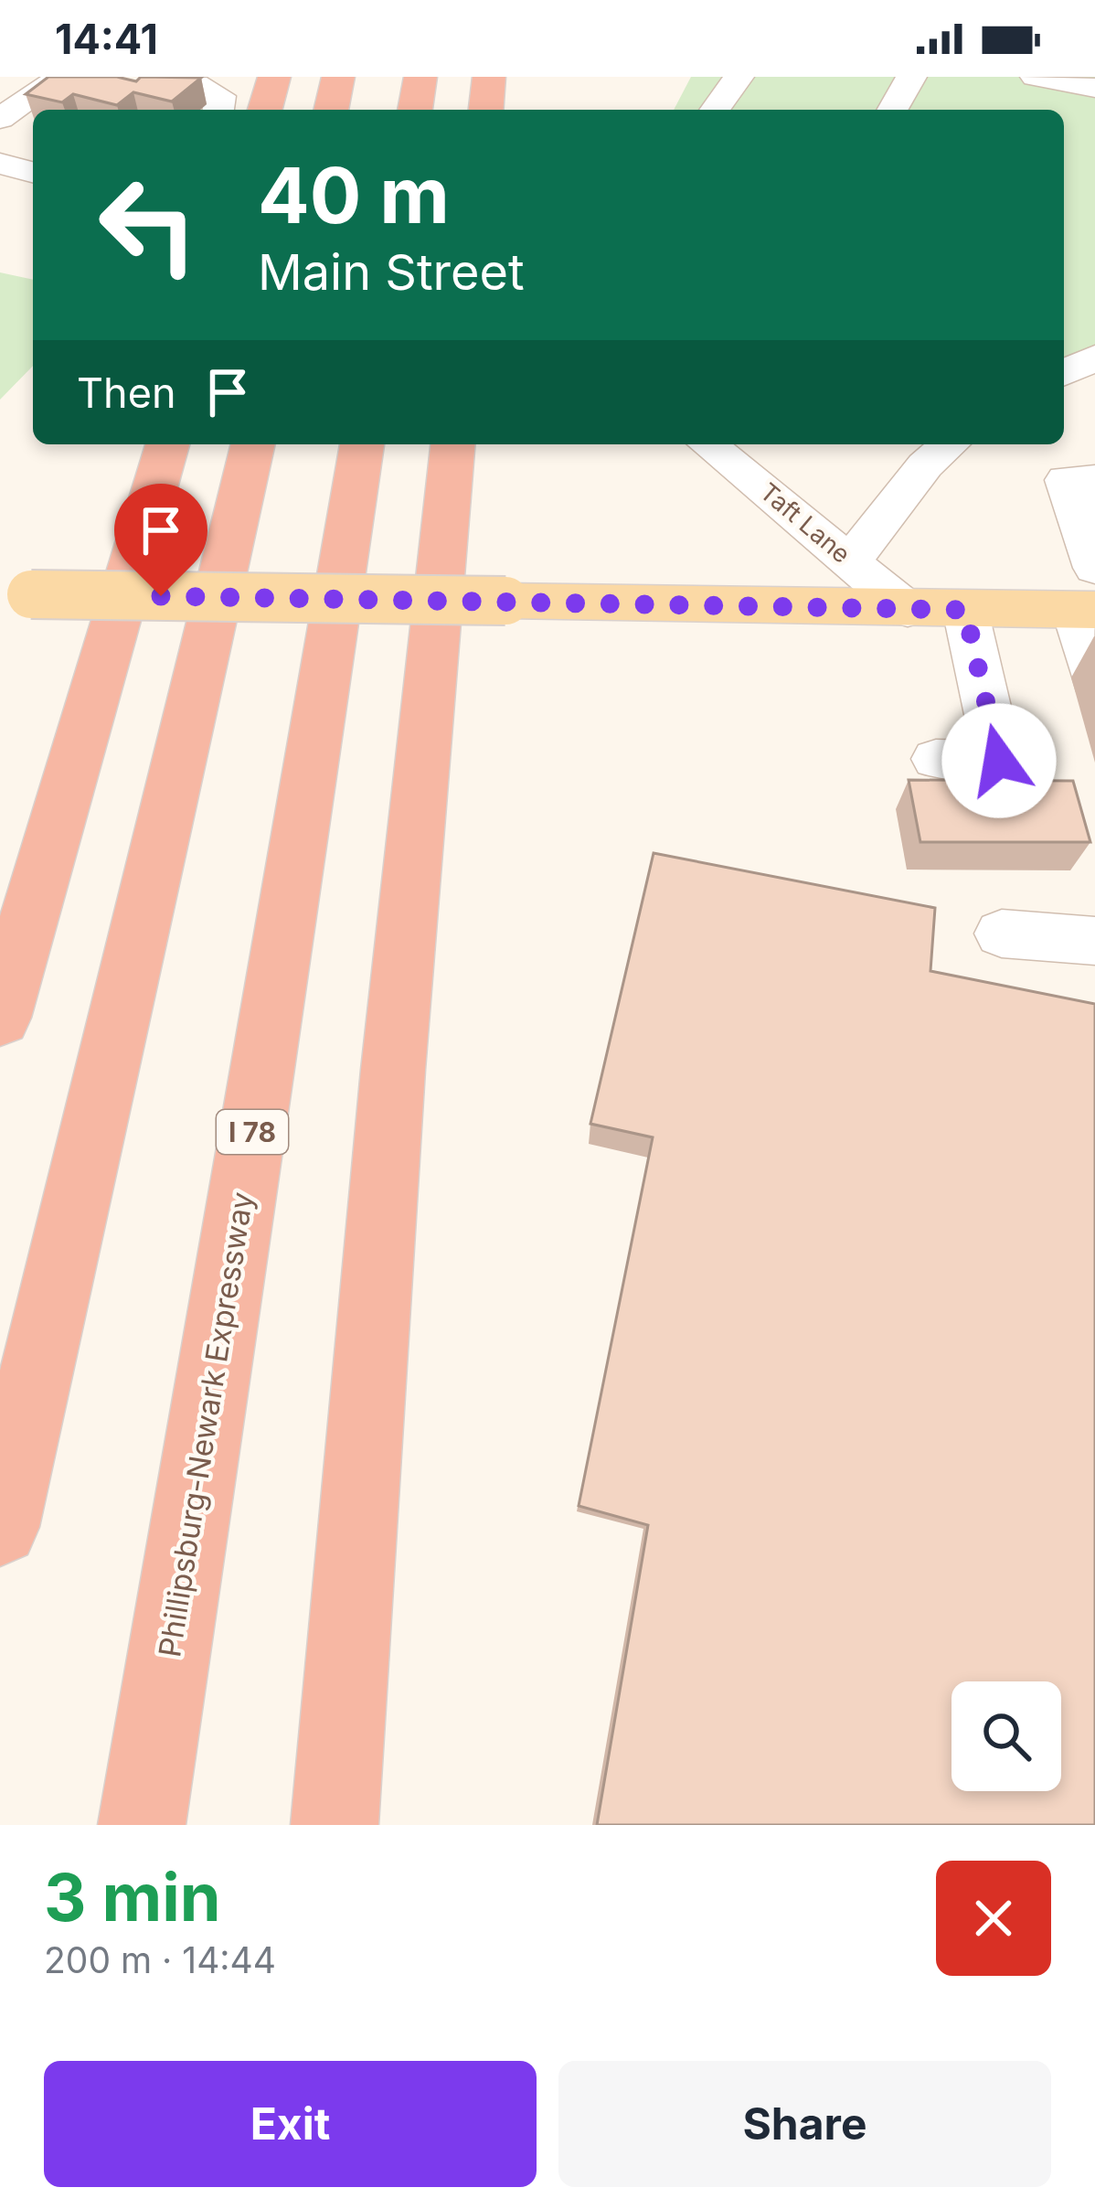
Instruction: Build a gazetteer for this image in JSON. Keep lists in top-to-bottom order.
{
  "streets": {
    "highway": ["I 78", "Phillipsburg-Newark Expressway"],
    "street": ["Taft Lane"]
  },
  "page": {
    "status": "14:41",
    "turn": ["40 m", "Main Street"],
    "then": "Then",
    "heading": ["3 min", "200 m · 14:44"],
    "buttons": ["Exit", "Share"]
  }
}
